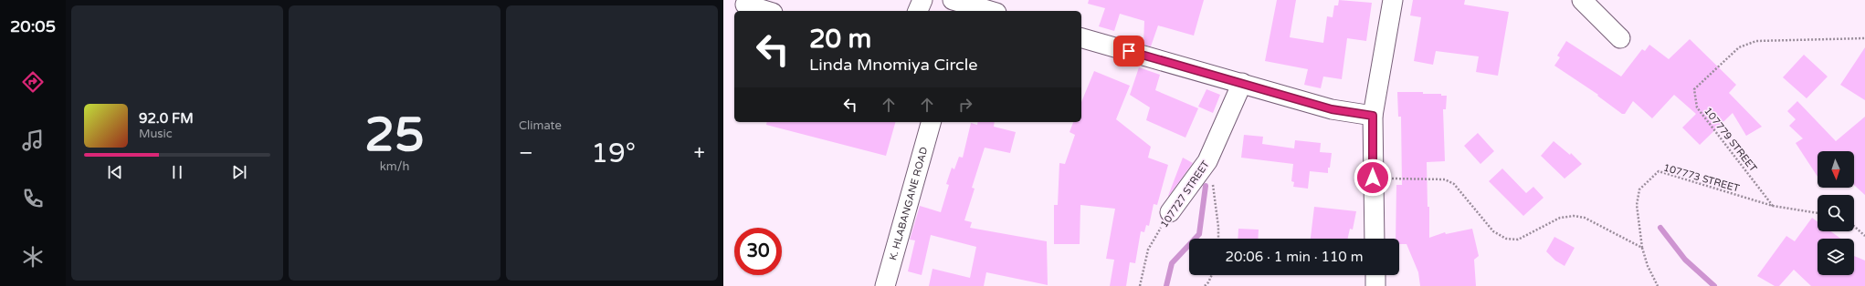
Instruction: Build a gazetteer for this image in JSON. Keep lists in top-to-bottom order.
{
  "streets": {
    "street": ["107727 STREET", "K. HLABANGANE ROAD"],
    "path": ["107779 STREET", "107773 STREET"]
  },
  "crossings": [
    ["107779 STREET", "107773 STREET"]
  ],
  "north": "bottom",
  "page": {
    "tabs": "20:05",
    "tile": [
      ["25", "km/h"],
      "Climate"
    ],
    "turn": ["20 m", "Linda Mnomiya Circle"],
    "song": ["92.0 FM", "Music"],
    "heat": ["−", "19°", "+"],
    "limit": "30",
    "trip": "20:06 · 1 min · 110 m"
  }
}
